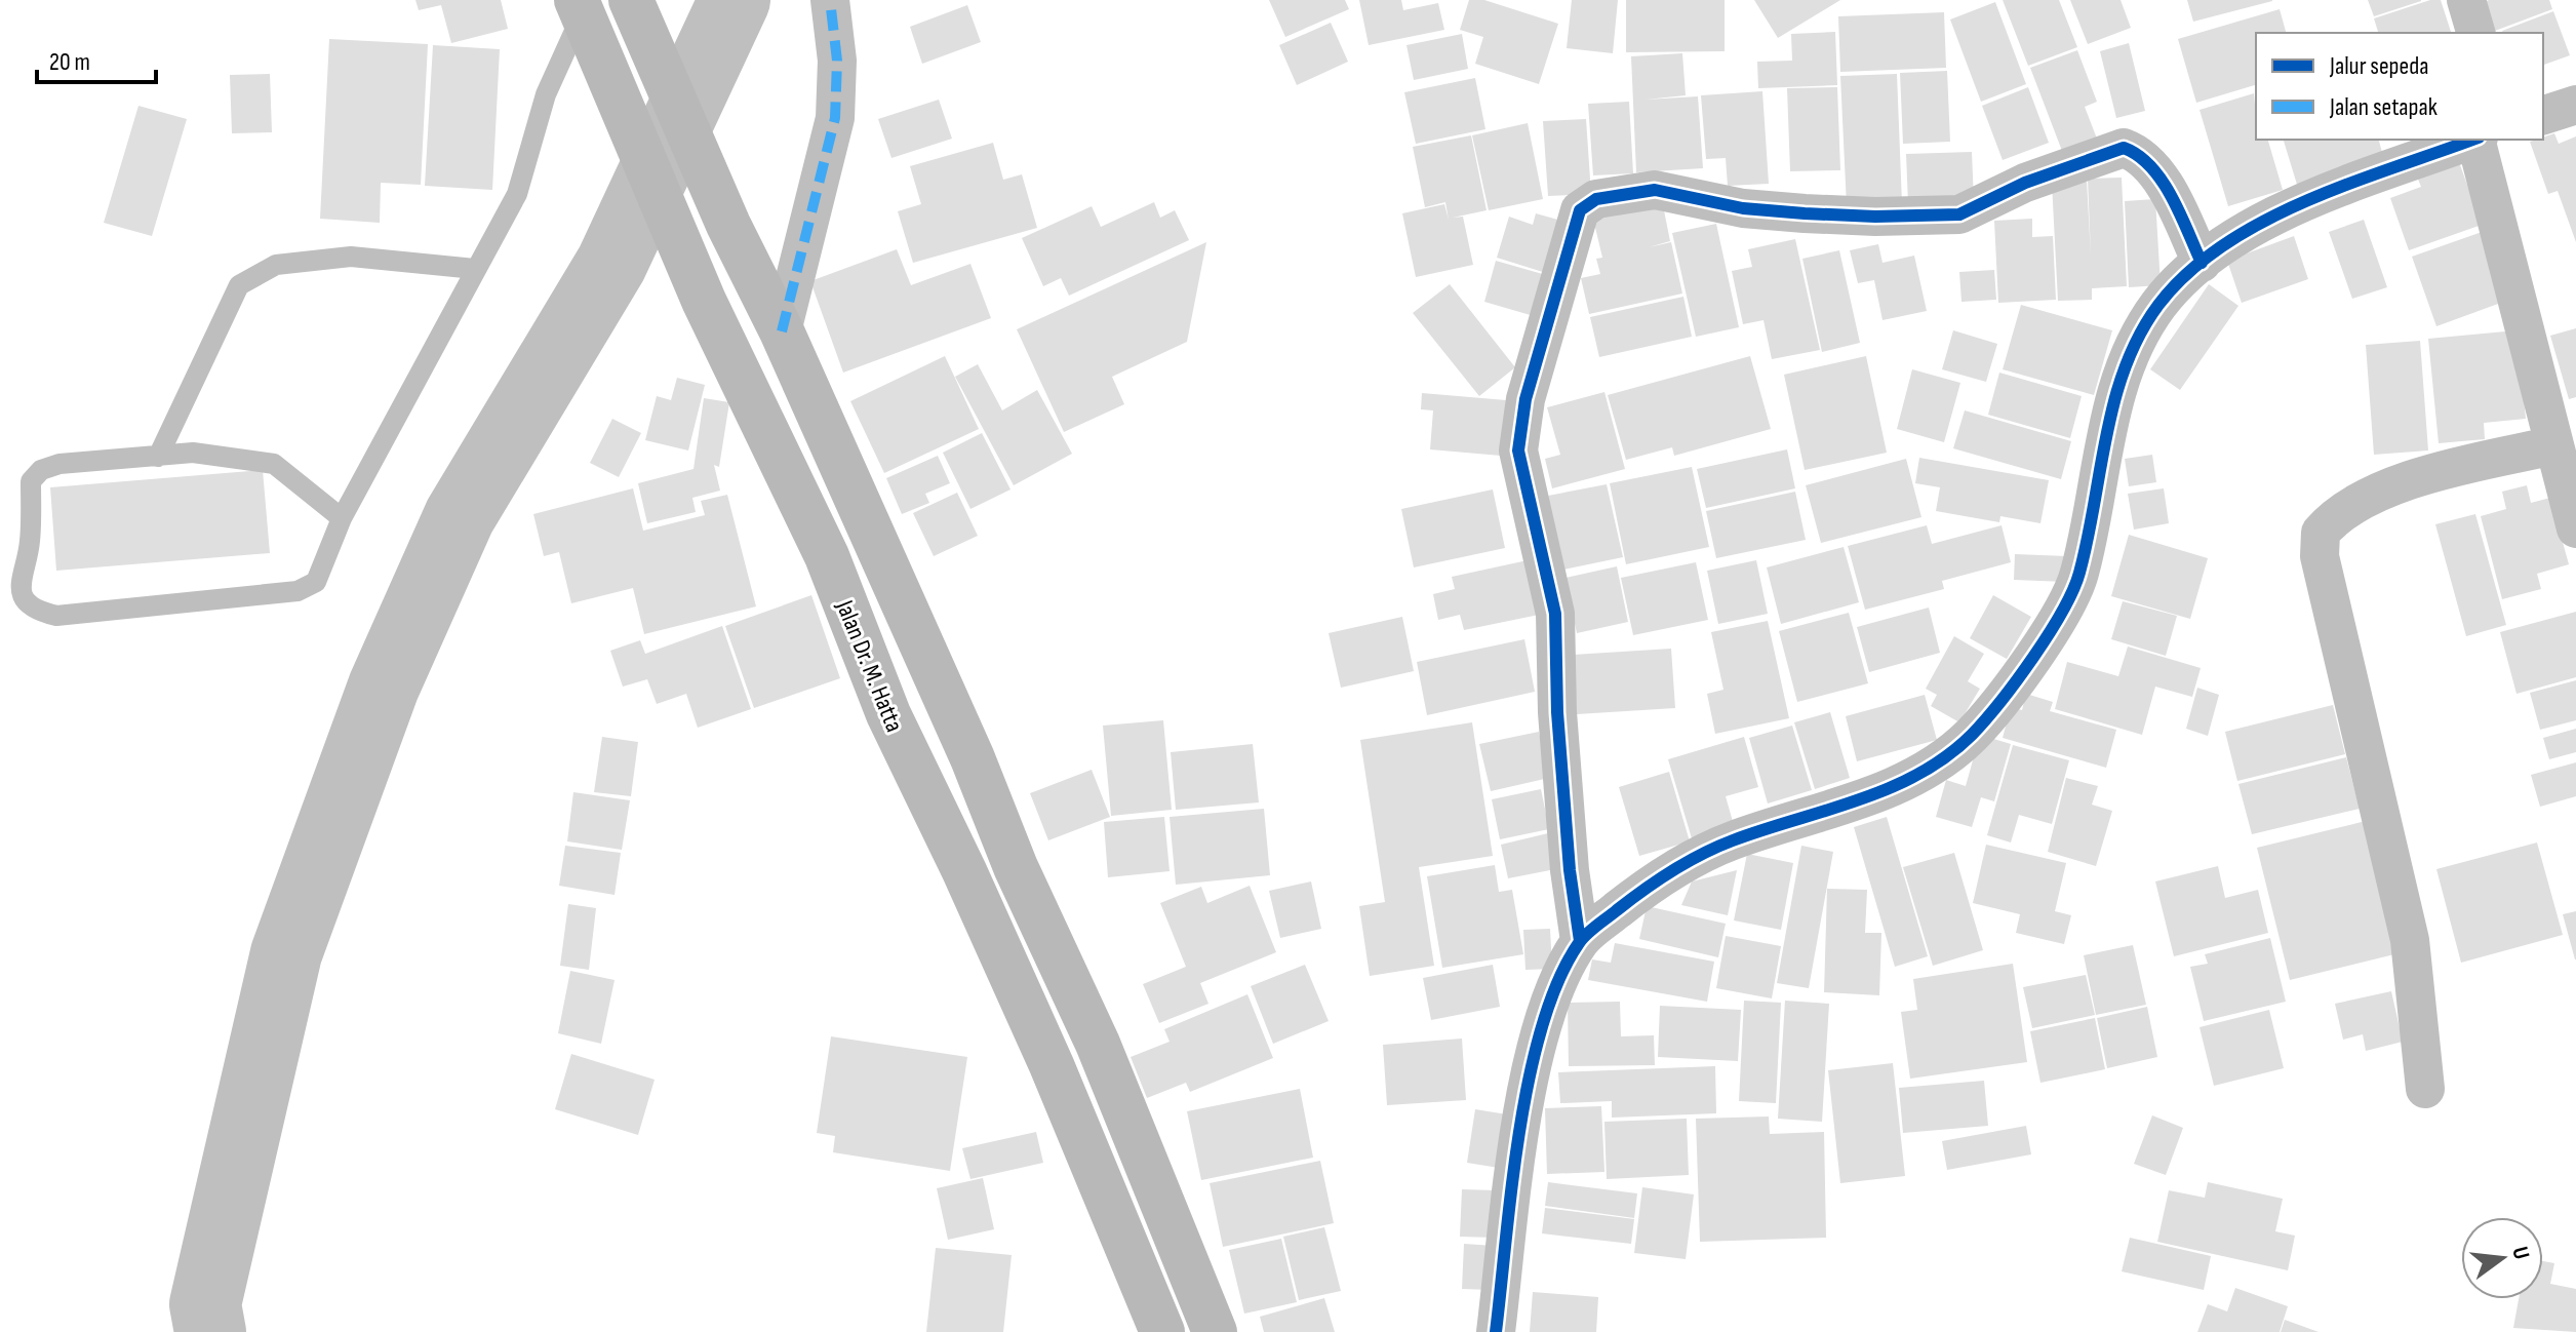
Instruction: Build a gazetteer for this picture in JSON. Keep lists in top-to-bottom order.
{
  "streets": {
    "main road": ["Jalan Dr. M. Hatta"]
  },
  "legend": ["Jalur sepeda", "Jalan setapak"],
  "scale_bar": "20 m",
  "north": "right"
}
